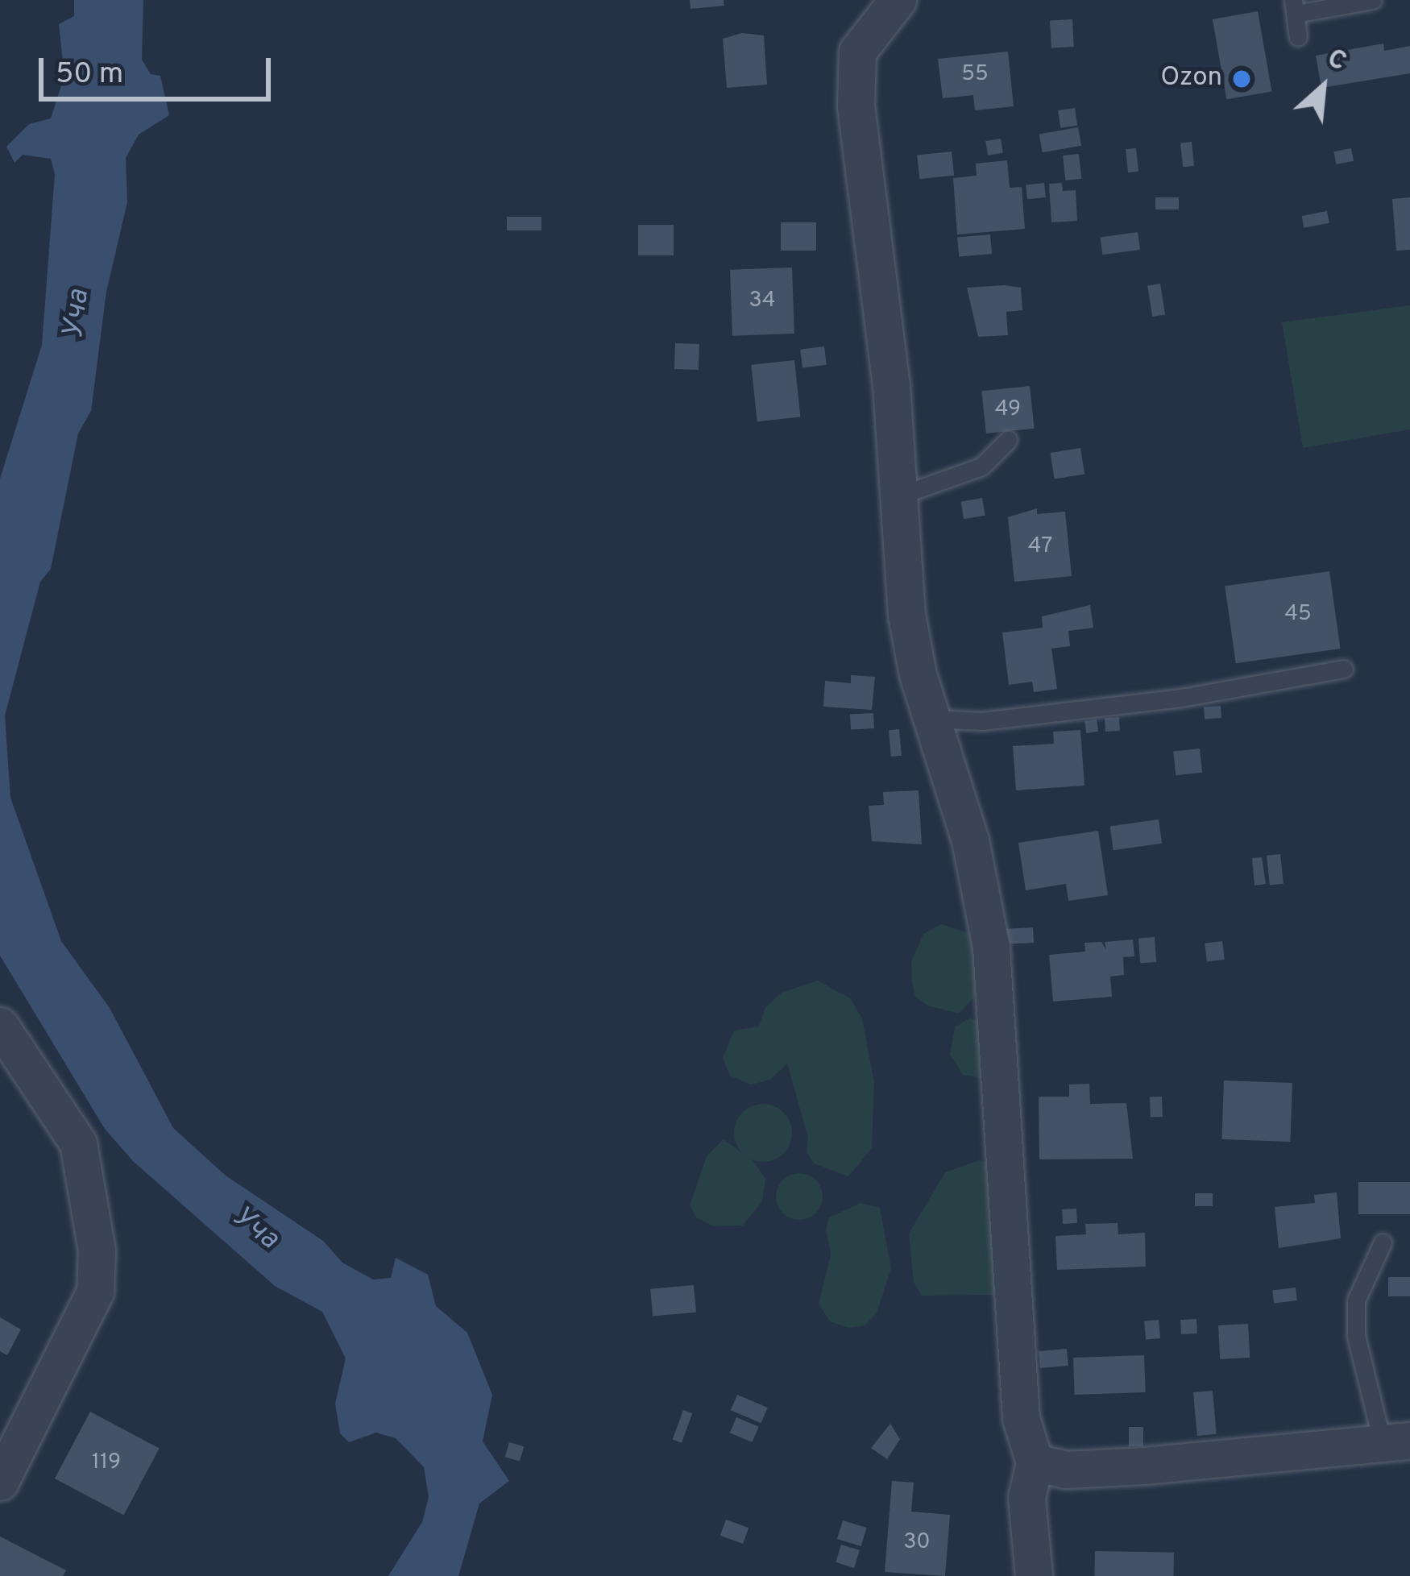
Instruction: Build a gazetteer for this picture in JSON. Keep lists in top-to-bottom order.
{
  "water": ["Уча"],
  "places": ["Ozon"],
  "house_numbers": [
    "55",
    "34",
    "49",
    "47",
    "45",
    "119",
    "30"
  ],
  "scale_bar": "50 m",
  "north": "top right"
}
